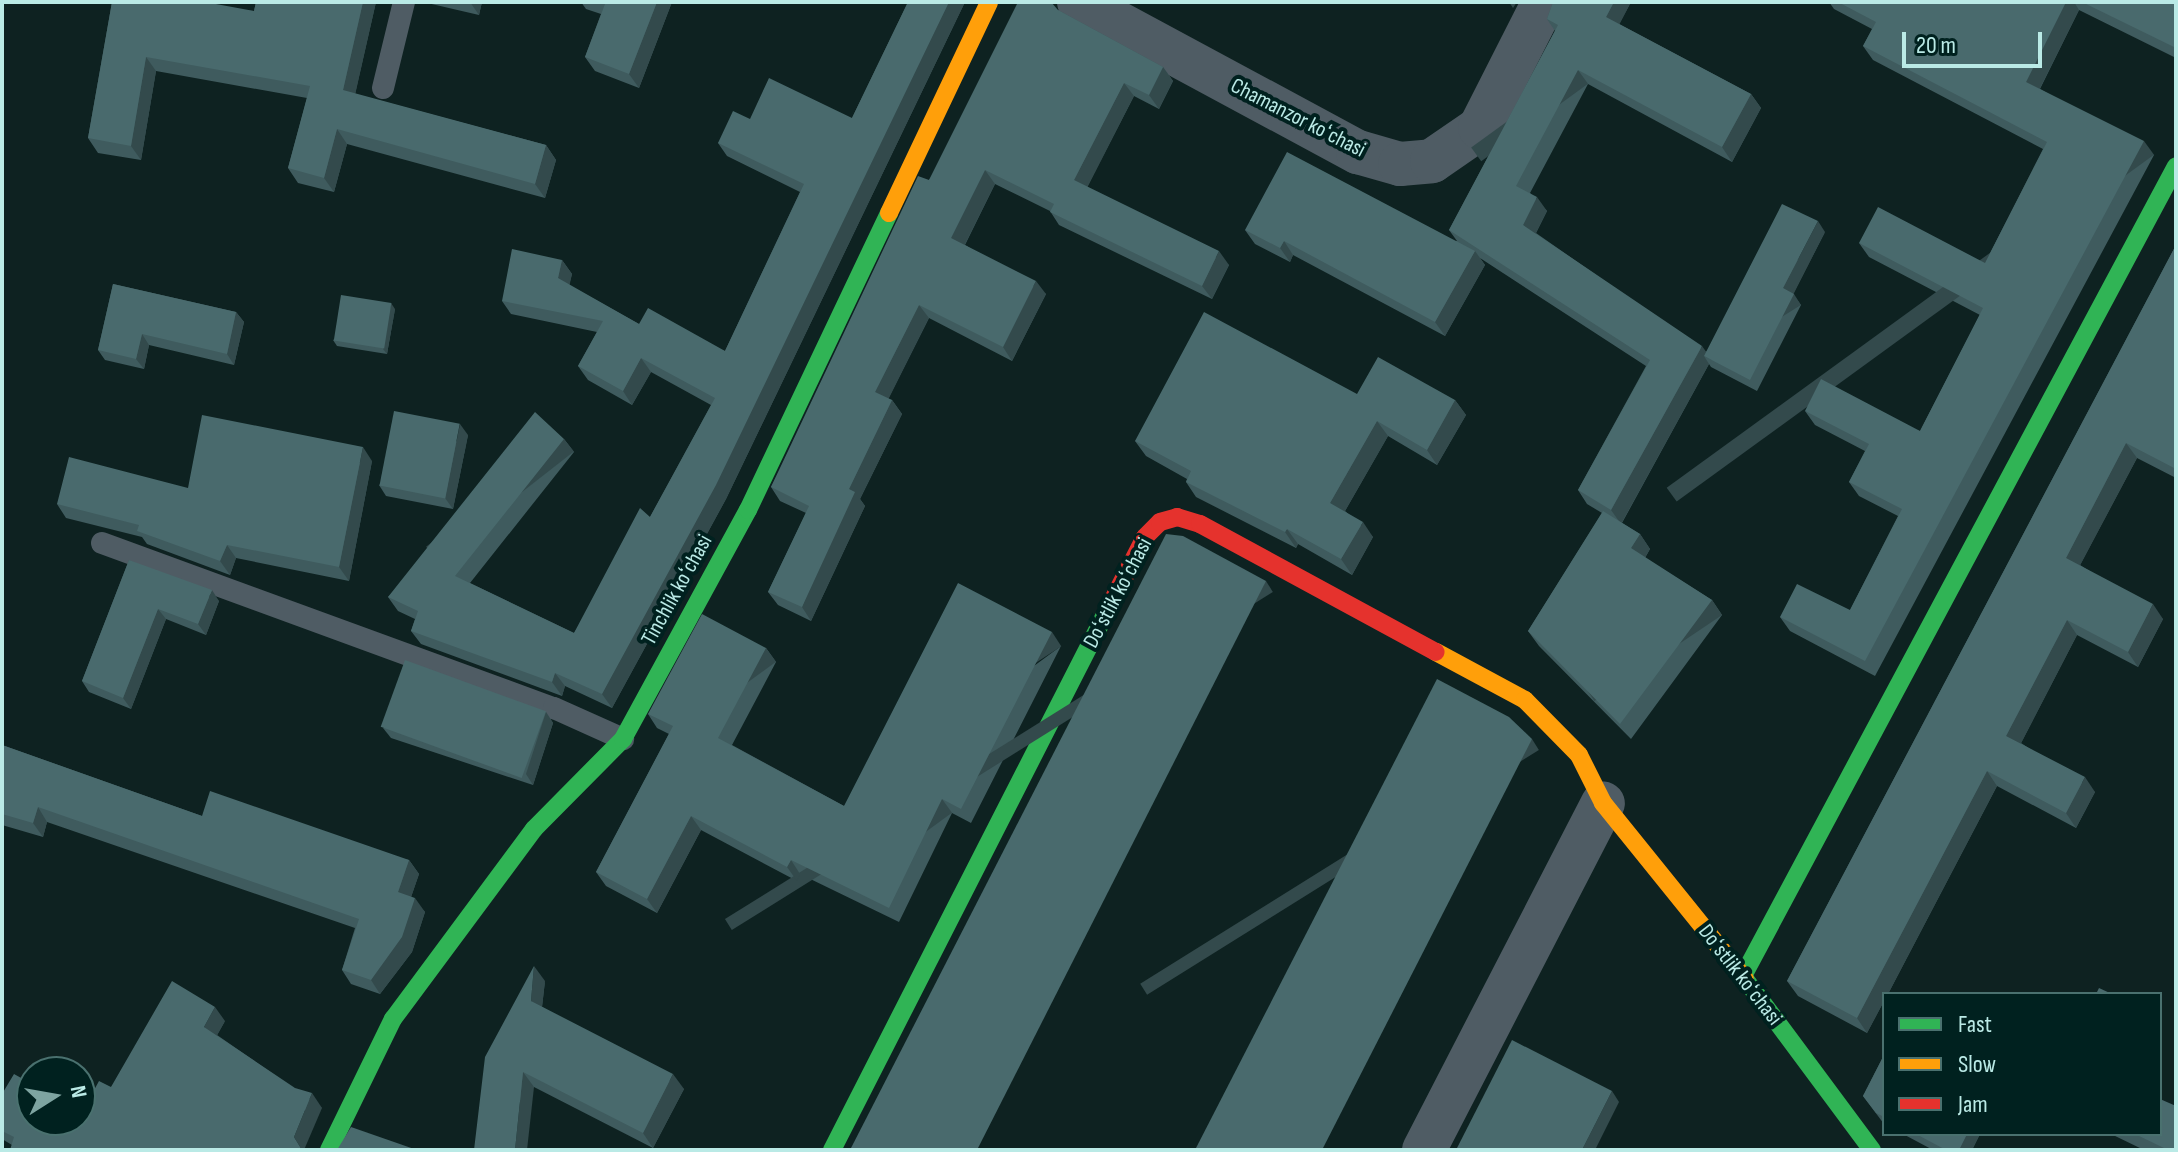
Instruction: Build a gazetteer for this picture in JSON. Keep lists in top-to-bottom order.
{
  "streets": {
    "street": ["Chamanzor koʻchasi", "Tinchlik koʻchasi", "Doʻstlik koʻchasi"]
  },
  "legend": ["Fast", "Slow", "Jam"],
  "scale_bar": "20 m",
  "north": "right"
}
